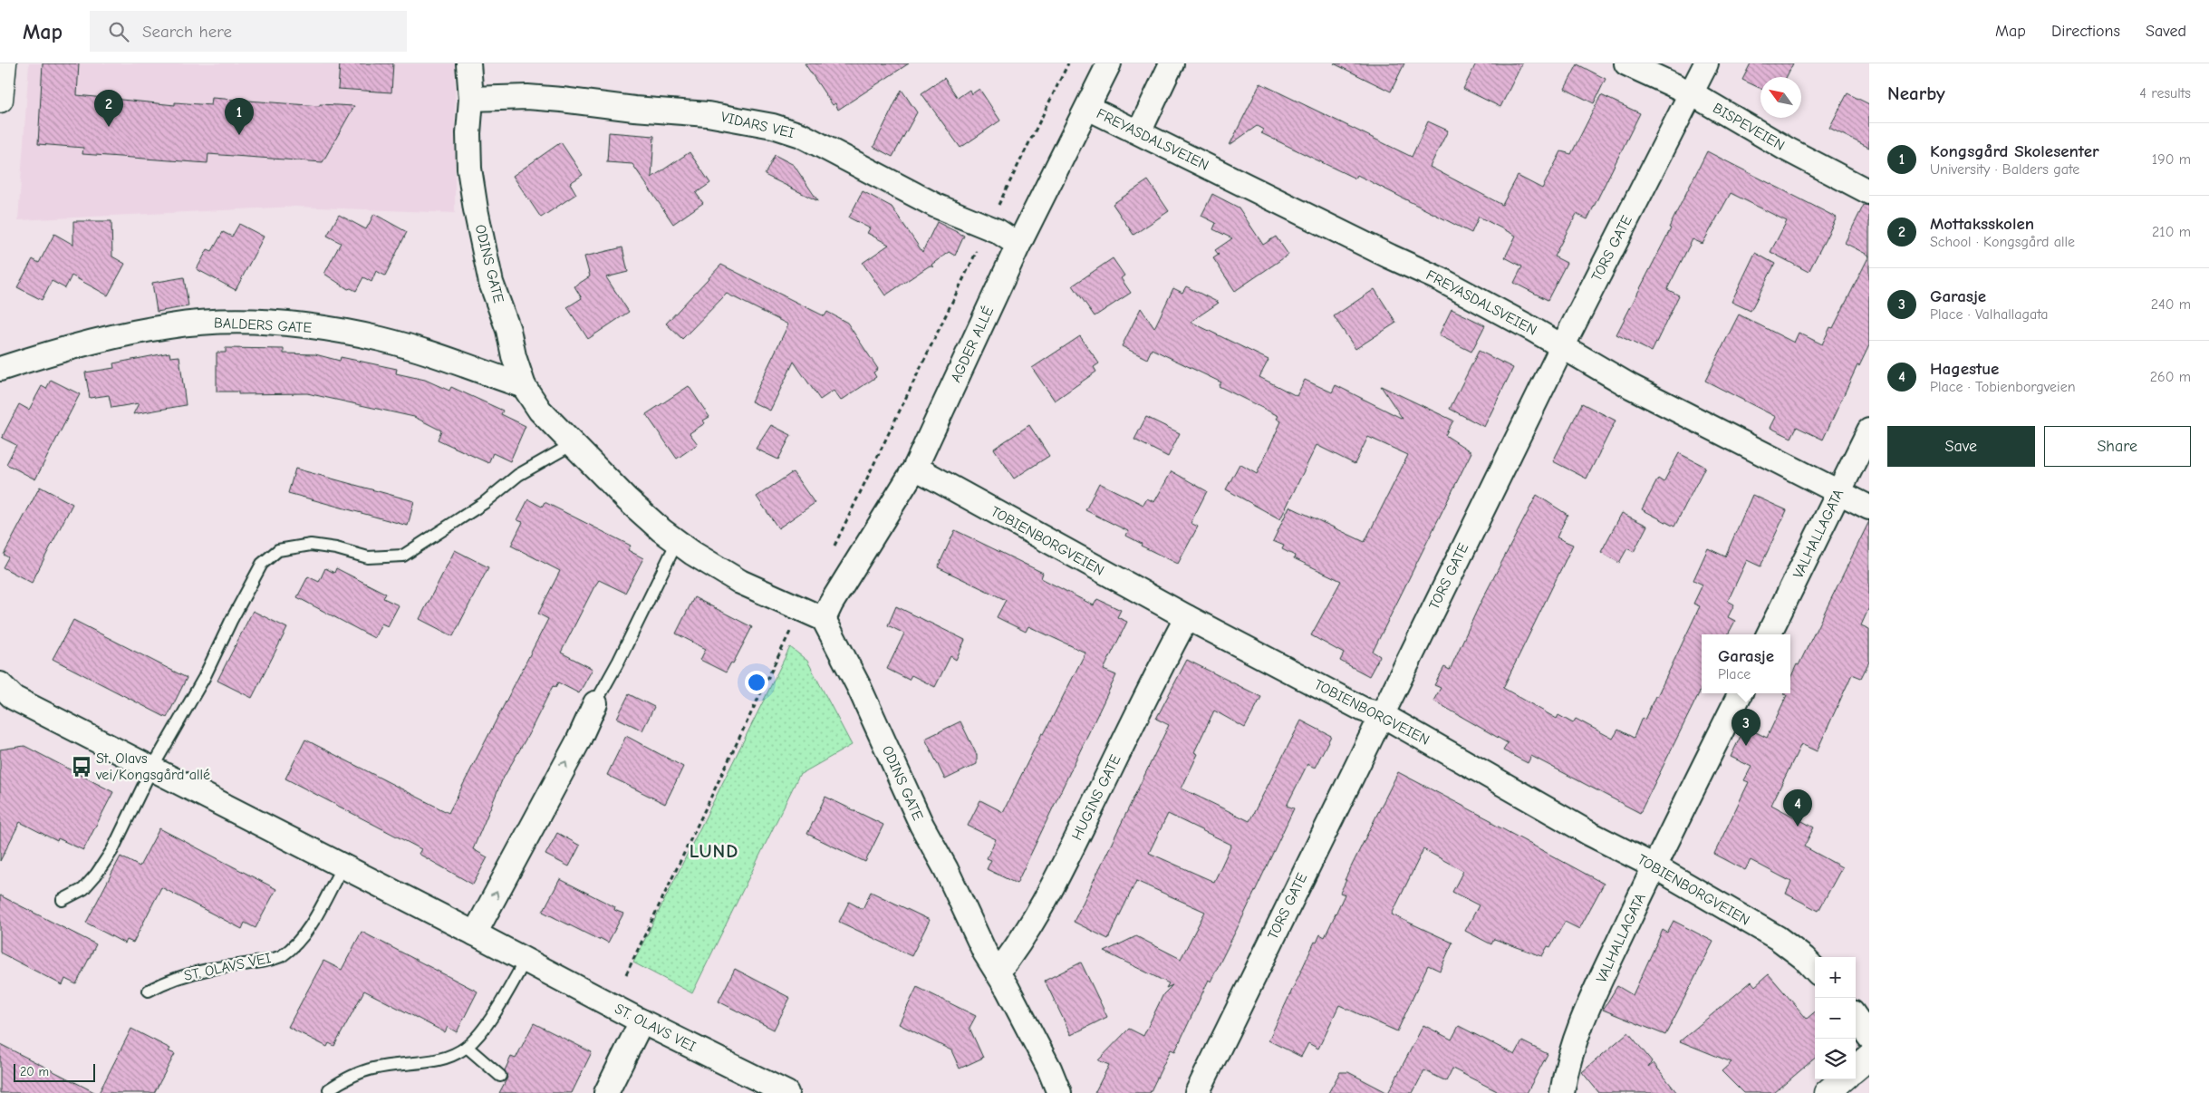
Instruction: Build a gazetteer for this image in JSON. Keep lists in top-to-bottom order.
{
  "streets": {
    "street": [
      "VIDARS VEI",
      "BISPEVEIEN",
      "FREYASDALSVEIEN",
      "TORS GATE",
      "ODINS GATE",
      "BALDERS GATE",
      "AGDER ALLÉ",
      "VALHALLAGATA",
      "TOBIENBORGVEIEN",
      "HUGINS GATE",
      "ST. OLAVS VEI"
    ]
  },
  "crossings": [
    ["VIDARS VEI", "ODINS GATE"],
    ["VIDARS VEI", "AGDER ALLÉ"],
    ["BISPEVEIEN", "TORS GATE"],
    ["FREYASDALSVEIEN", "TORS GATE"],
    ["FREYASDALSVEIEN", "AGDER ALLÉ"],
    ["FREYASDALSVEIEN", "VALHALLAGATA"],
    ["TORS GATE", "TOBIENBORGVEIEN"],
    ["ODINS GATE", "BALDERS GATE"],
    ["ODINS GATE", "AGDER ALLÉ"],
    ["ODINS GATE", "HUGINS GATE"],
    ["AGDER ALLÉ", "TOBIENBORGVEIEN"],
    ["VALHALLAGATA", "TOBIENBORGVEIEN"],
    ["TOBIENBORGVEIEN", "HUGINS GATE"]
  ],
  "districts": ["LUND"],
  "places": {
    "bus stop": ["St. Olavs vei/Kongsgård allé"]
  },
  "scale_bar": "20 m",
  "north": "top left",
  "page": {
    "header": "Map",
    "search": "Search here",
    "nav": ["Map", "Directions", "Saved"],
    "heading": ["Nearby", "4 results"],
    "pins": [
      "2",
      "1",
      "3",
      "4"
    ],
    "list": [
      {
        "mark": "1",
        "name": "Kongsgård Skolesenter",
        "note": "University · Balders gate",
        "value": "190 m"
      },
      {
        "mark": "2",
        "name": "Mottaksskolen",
        "note": "School · Kongsgård alle",
        "value": "210 m"
      },
      {
        "mark": "3",
        "name": "Garasje",
        "note": "Place · Valhallagata",
        "value": "240 m"
      },
      {
        "mark": "4",
        "name": "Hagestue",
        "note": "Place · Tobienborgveien",
        "value": "260 m"
      }
    ],
    "buttons": ["Save", "Share"],
    "popup": ["Garasje", "Place"],
    "map_buttons": ["+", "−"],
    "scale": "20 m"
  }
}
